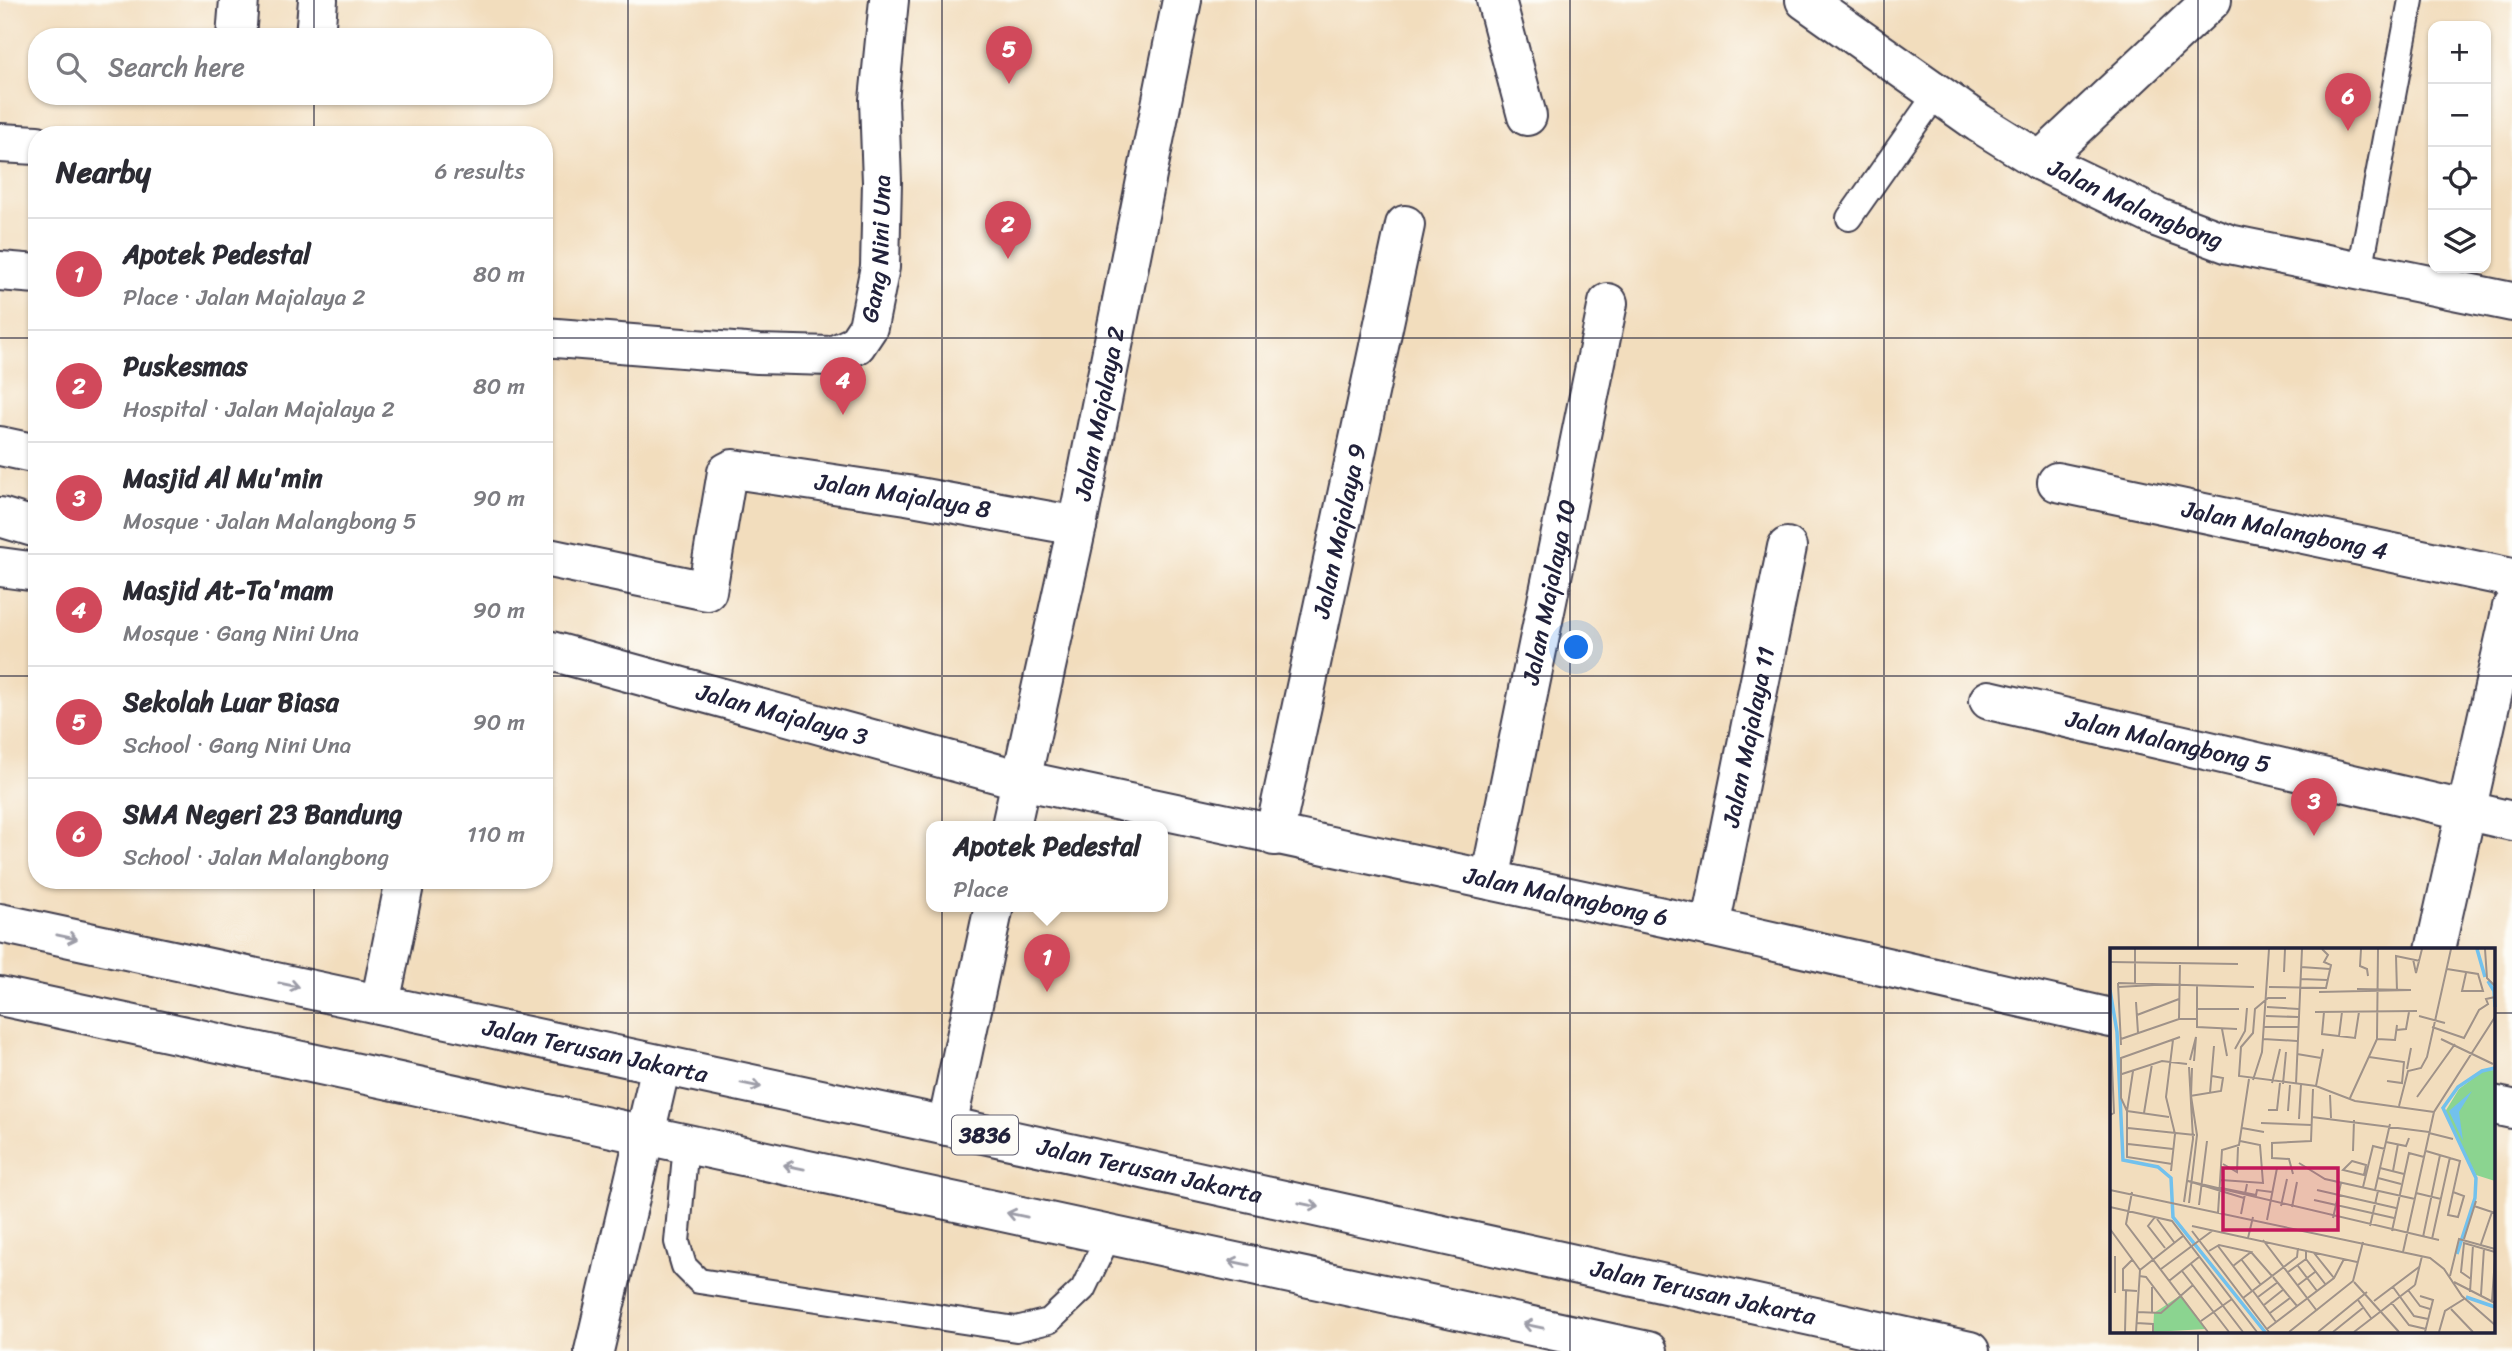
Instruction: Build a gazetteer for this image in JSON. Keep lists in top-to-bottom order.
{
  "streets": {
    "street": [
      "Jalan Malangbong",
      "Gang Nini Una",
      "Jalan Majalaya 2",
      "Jalan Majalaya 8",
      "Jalan Malangbong 4",
      "Jalan Majalaya 9",
      "Jalan Majalaya 10",
      "Jalan Majalaya 3",
      "Jalan Majalaya 11",
      "Jalan Malangbong 5",
      "Jalan Malangbong 6",
      "Jalan Terusan Jakarta",
      "3836"
    ]
  },
  "crossings": [
    ["Jalan Majalaya 2", "Jalan Majalaya 8"],
    ["Jalan Majalaya 2", "Jalan Majalaya 3"],
    ["Jalan Majalaya 2", "Jalan Malangbong 6"],
    ["Jalan Majalaya 9", "Jalan Malangbong 6"],
    ["Jalan Majalaya 10", "Jalan Malangbong 6"],
    ["Jalan Majalaya 3", "Jalan Malangbong 6"],
    ["Jalan Majalaya 11", "Jalan Malangbong 6"]
  ],
  "page": {
    "map_buttons": ["+", "−"],
    "pins": [
      "5",
      "6",
      "2",
      "4",
      "3",
      "1"
    ],
    "search": "Search here",
    "heading": ["Nearby", "6 results"],
    "list": [
      {
        "mark": "1",
        "name": "Apotek Pedestal",
        "note": "Place · Jalan Majalaya 2",
        "value": "80 m"
      },
      {
        "mark": "2",
        "name": "Puskesmas",
        "note": "Hospital · Jalan Majalaya 2",
        "value": "80 m"
      },
      {
        "mark": "3",
        "name": "Masjid Al Mu'min",
        "note": "Mosque · Jalan Malangbong 5",
        "value": "90 m"
      },
      {
        "mark": "4",
        "name": "Masjid At-Ta'mam",
        "note": "Mosque · Gang Nini Una",
        "value": "90 m"
      },
      {
        "mark": "5",
        "name": "Sekolah Luar Biasa",
        "note": "School · Gang Nini Una",
        "value": "90 m"
      },
      {
        "mark": "6",
        "name": "SMA Negeri 23 Bandung",
        "note": "School · Jalan Malangbong",
        "value": "110 m"
      }
    ],
    "popup": ["Apotek Pedestal", "Place"]
  }
}
